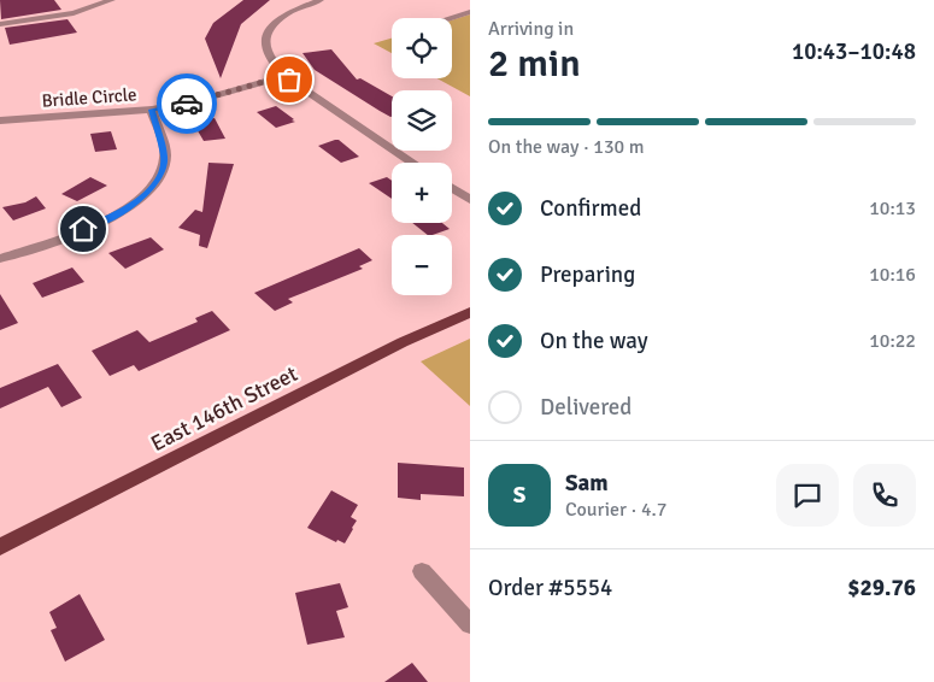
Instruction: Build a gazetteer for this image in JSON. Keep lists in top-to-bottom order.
{
  "streets": {
    "main road": ["East 146th Street"],
    "street": ["Bridle Circle"]
  },
  "page": {
    "heading": ["2 min", "Arriving in", "10:43–10:48"],
    "panel": [
      "Sam",
      "Courier · 4.7",
      "Order #5554",
      "$29.76"
    ],
    "map_buttons": ["+", "−"],
    "bar": "On the way · 130 m",
    "list": [
      ["Confirmed", "10:13"],
      ["Preparing", "10:16"],
      ["On the way", "10:22"],
      "Delivered"
    ],
    "round": "S"
  }
}
